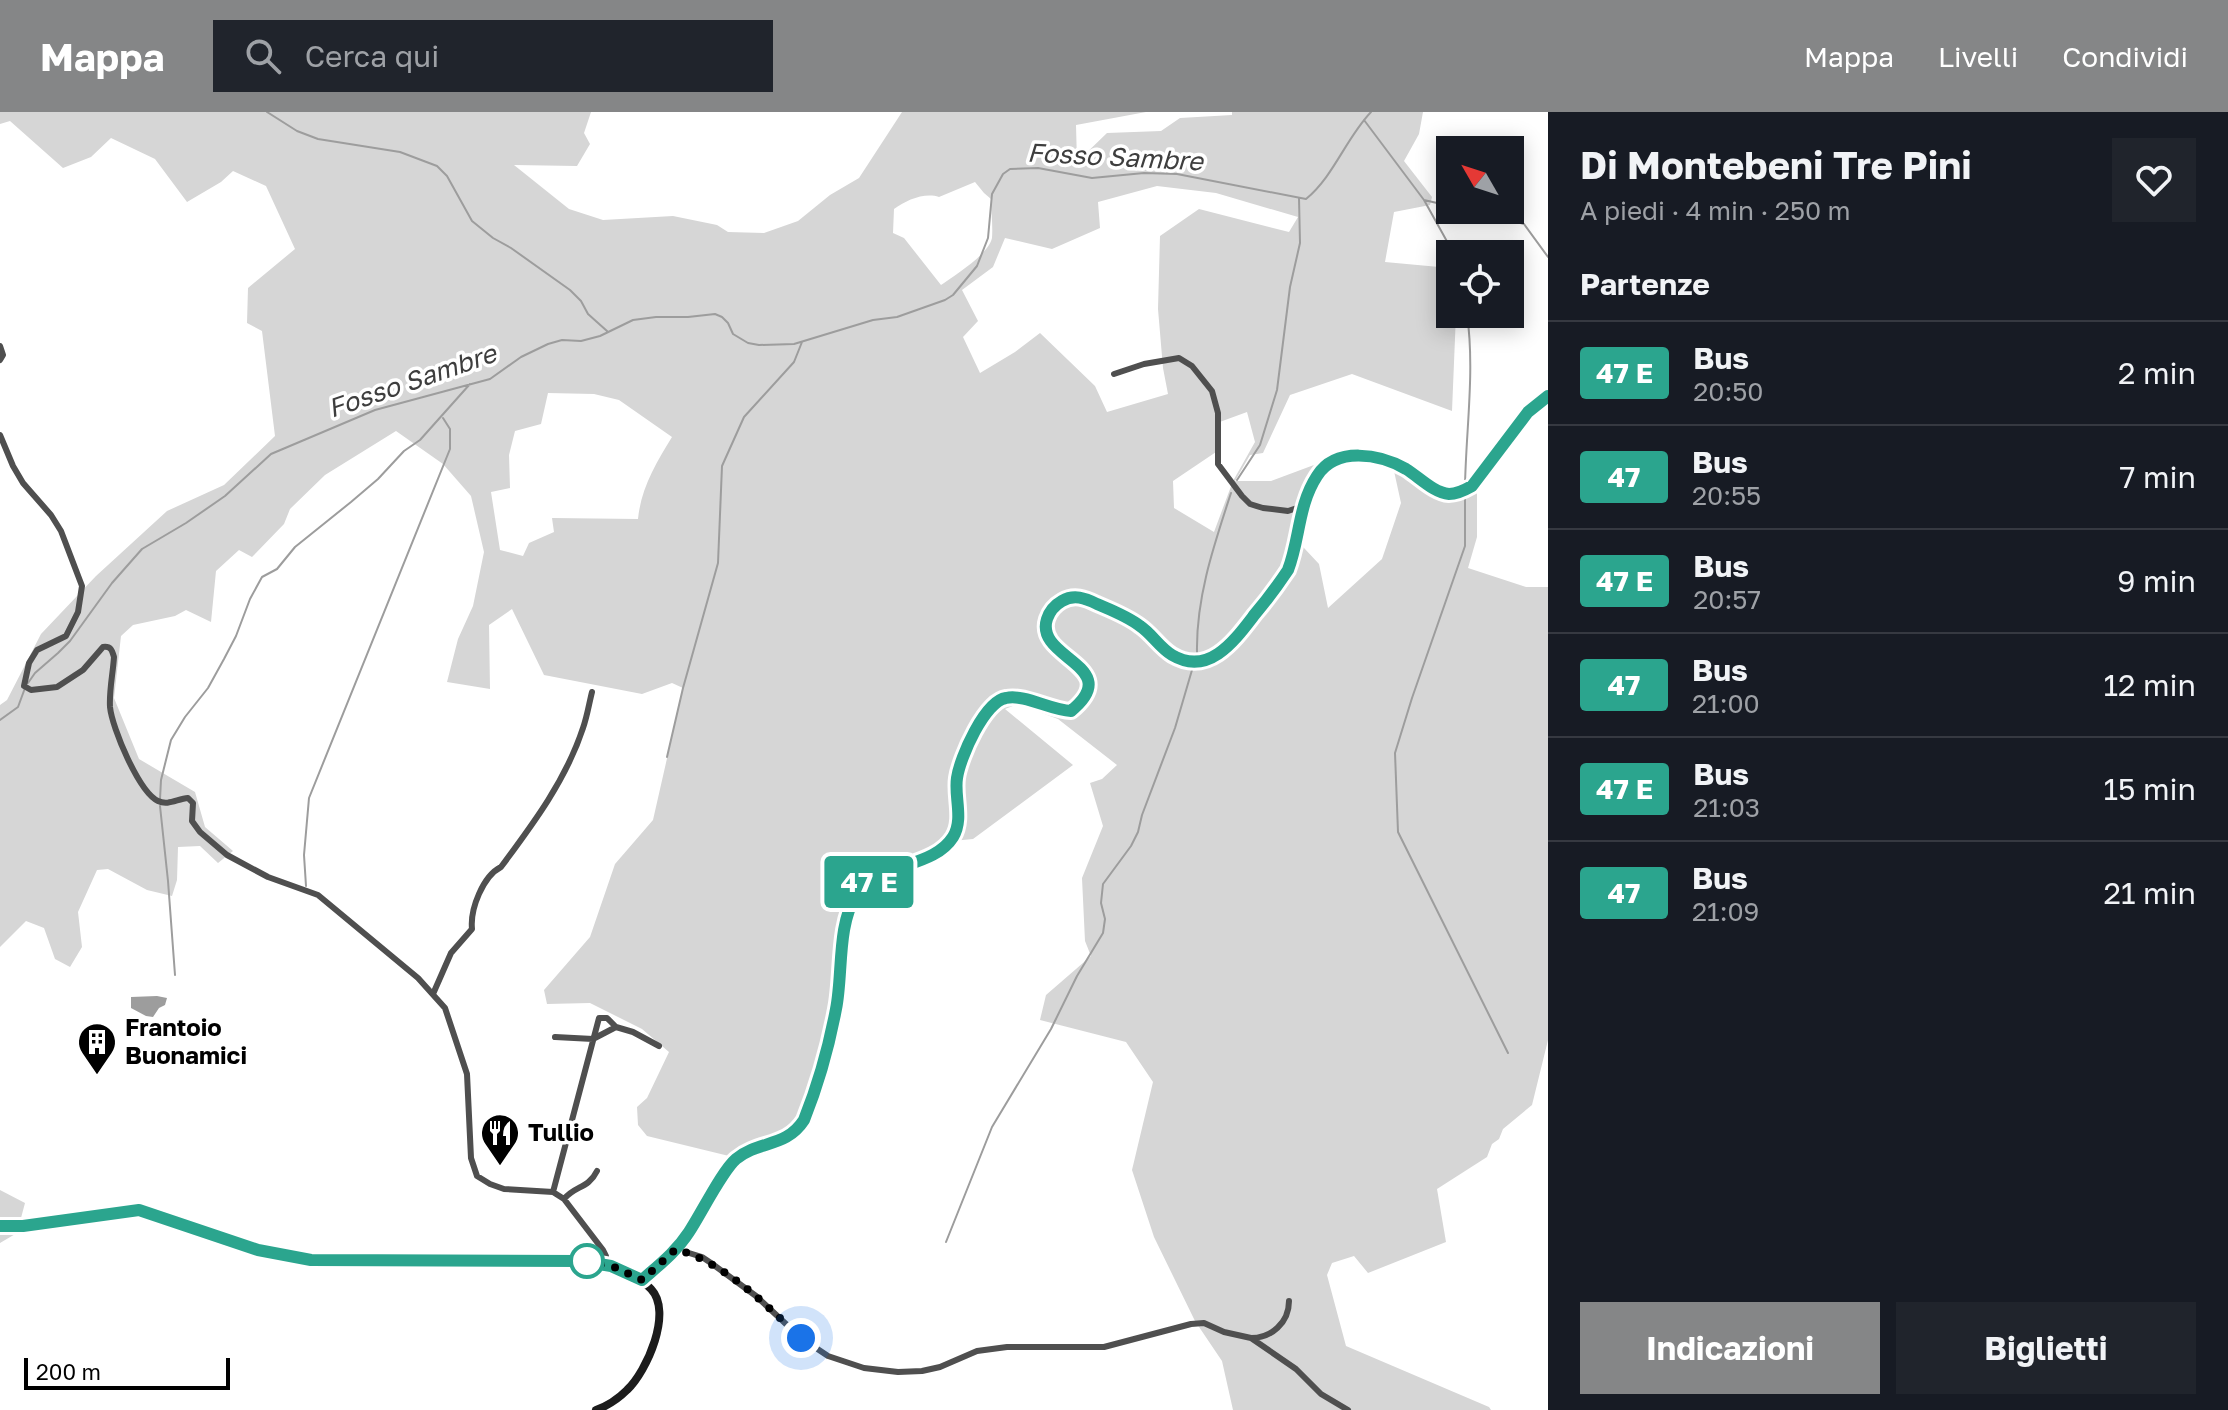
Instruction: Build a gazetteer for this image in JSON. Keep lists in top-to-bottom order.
{
  "water": ["Fosso Sambre"],
  "places": {
    "building": ["Frantoio Buonamici"],
    "restaurant": ["Tullio"]
  },
  "scale_bar": "200 m",
  "north": "top left",
  "page": {
    "header": "Mappa",
    "search": "Cerca qui",
    "nav": ["Mappa", "Livelli", "Condividi"],
    "on_map": "47 E",
    "heading": [
      ["Di Montebeni Tre Pini", "A piedi · 4 min · 250 m"],
      "Partenze"
    ],
    "list": [
      {
        "mark": "47 E",
        "name": "Bus",
        "note": "20:50",
        "value": "2 min"
      },
      {
        "mark": "47",
        "name": "Bus",
        "note": "20:55",
        "value": "7 min"
      },
      {
        "mark": "47 E",
        "name": "Bus",
        "note": "20:57",
        "value": "9 min"
      },
      {
        "mark": "47",
        "name": "Bus",
        "note": "21:00",
        "value": "12 min"
      },
      {
        "mark": "47 E",
        "name": "Bus",
        "note": "21:03",
        "value": "15 min"
      },
      {
        "mark": "47",
        "name": "Bus",
        "note": "21:09",
        "value": "21 min"
      }
    ],
    "buttons": ["Indicazioni", "Biglietti"],
    "scale": "200 m"
  }
}
